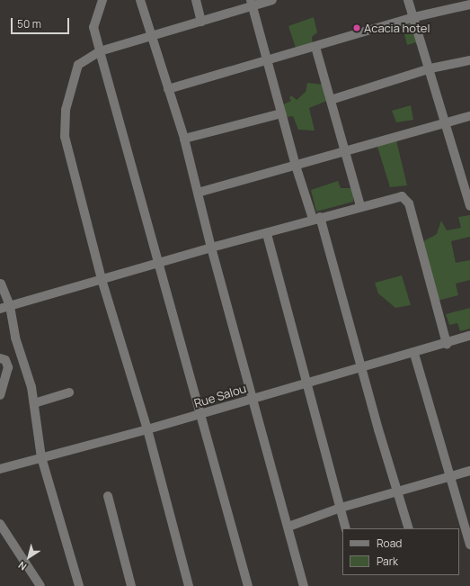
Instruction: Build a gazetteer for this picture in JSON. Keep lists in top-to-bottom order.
{
  "streets": {
    "street": ["Rue Salou"]
  },
  "places": ["Acacia hotel"],
  "legend": ["Road", "Park"],
  "scale_bar": "50 m",
  "north": "bottom left"
}
